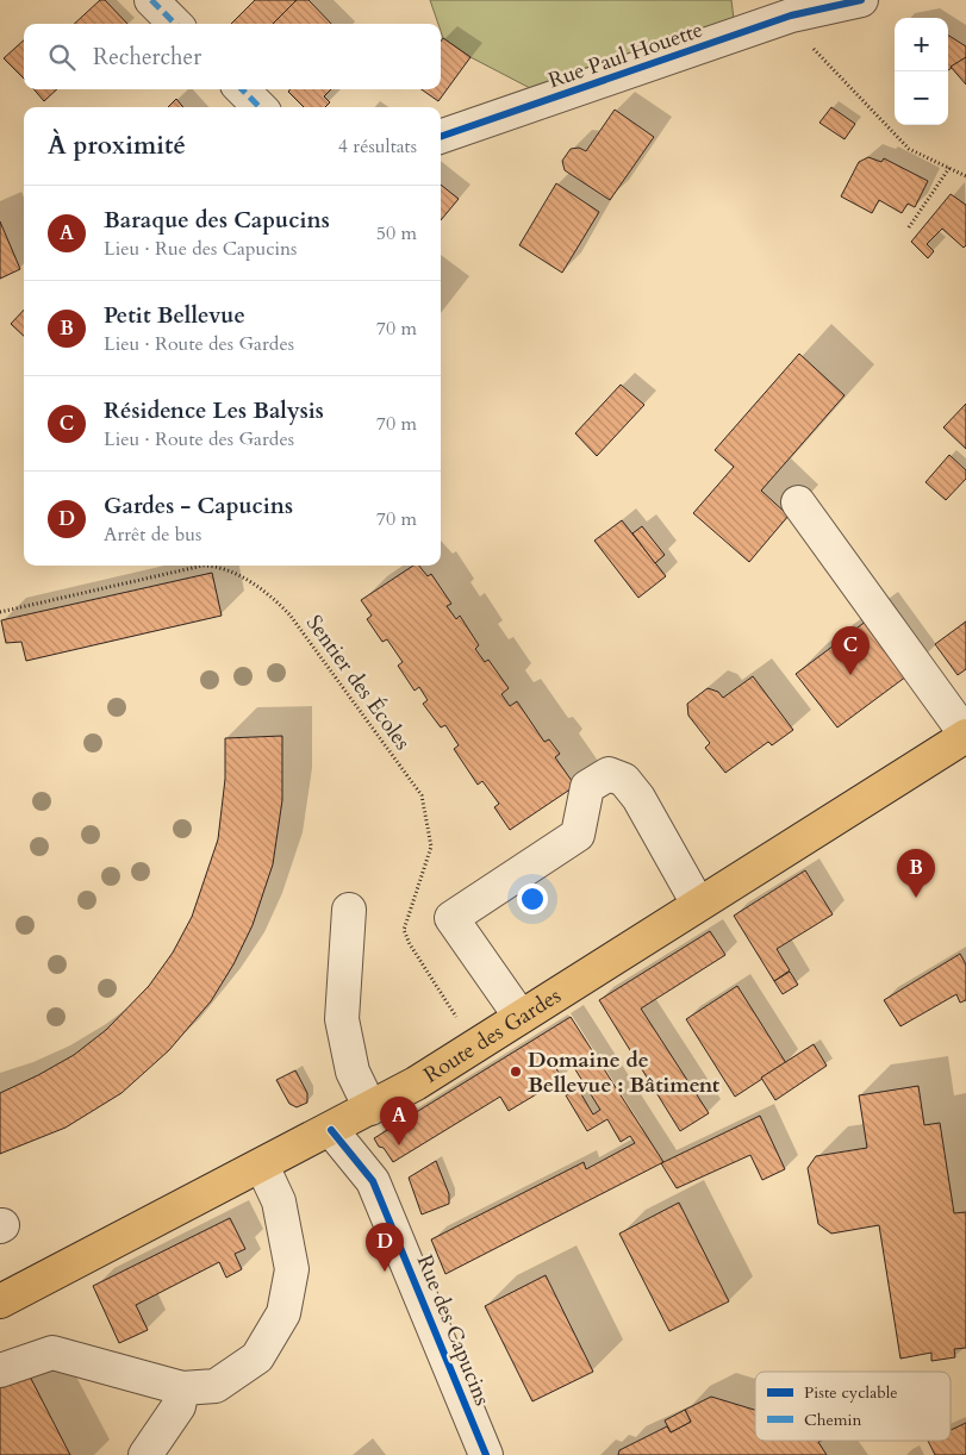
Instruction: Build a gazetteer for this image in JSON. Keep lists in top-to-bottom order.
{
  "streets": {
    "main road": ["Route des Gardes"],
    "street": ["Rue Paul Houette", "Rue des Capucins"],
    "path": ["Sentier des Écoles"]
  },
  "crossings": [
    ["Sentier des Écoles", "Route des Gardes"],
    ["Route des Gardes", "Rue des Capucins"]
  ],
  "places": ["Domaine de Bellevue : Bâtiment"],
  "legend": ["Piste cyclable", "Chemin"],
  "page": {
    "map_buttons": ["+", "−"],
    "search": "Rechercher",
    "heading": ["À proximité", "4 résultats"],
    "list": [
      {
        "mark": "A",
        "name": "Baraque des Capucins",
        "note": "Lieu · Rue des Capucins",
        "value": "50 m"
      },
      {
        "mark": "B",
        "name": "Petit Bellevue",
        "note": "Lieu · Route des Gardes",
        "value": "70 m"
      },
      {
        "mark": "C",
        "name": "Résidence Les Balysis",
        "note": "Lieu · Route des Gardes",
        "value": "70 m"
      },
      {
        "mark": "D",
        "name": "Gardes - Capucins",
        "note": "Arrêt de bus",
        "value": "70 m"
      }
    ],
    "pins": [
      "C",
      "B",
      "A",
      "D"
    ]
  }
}
